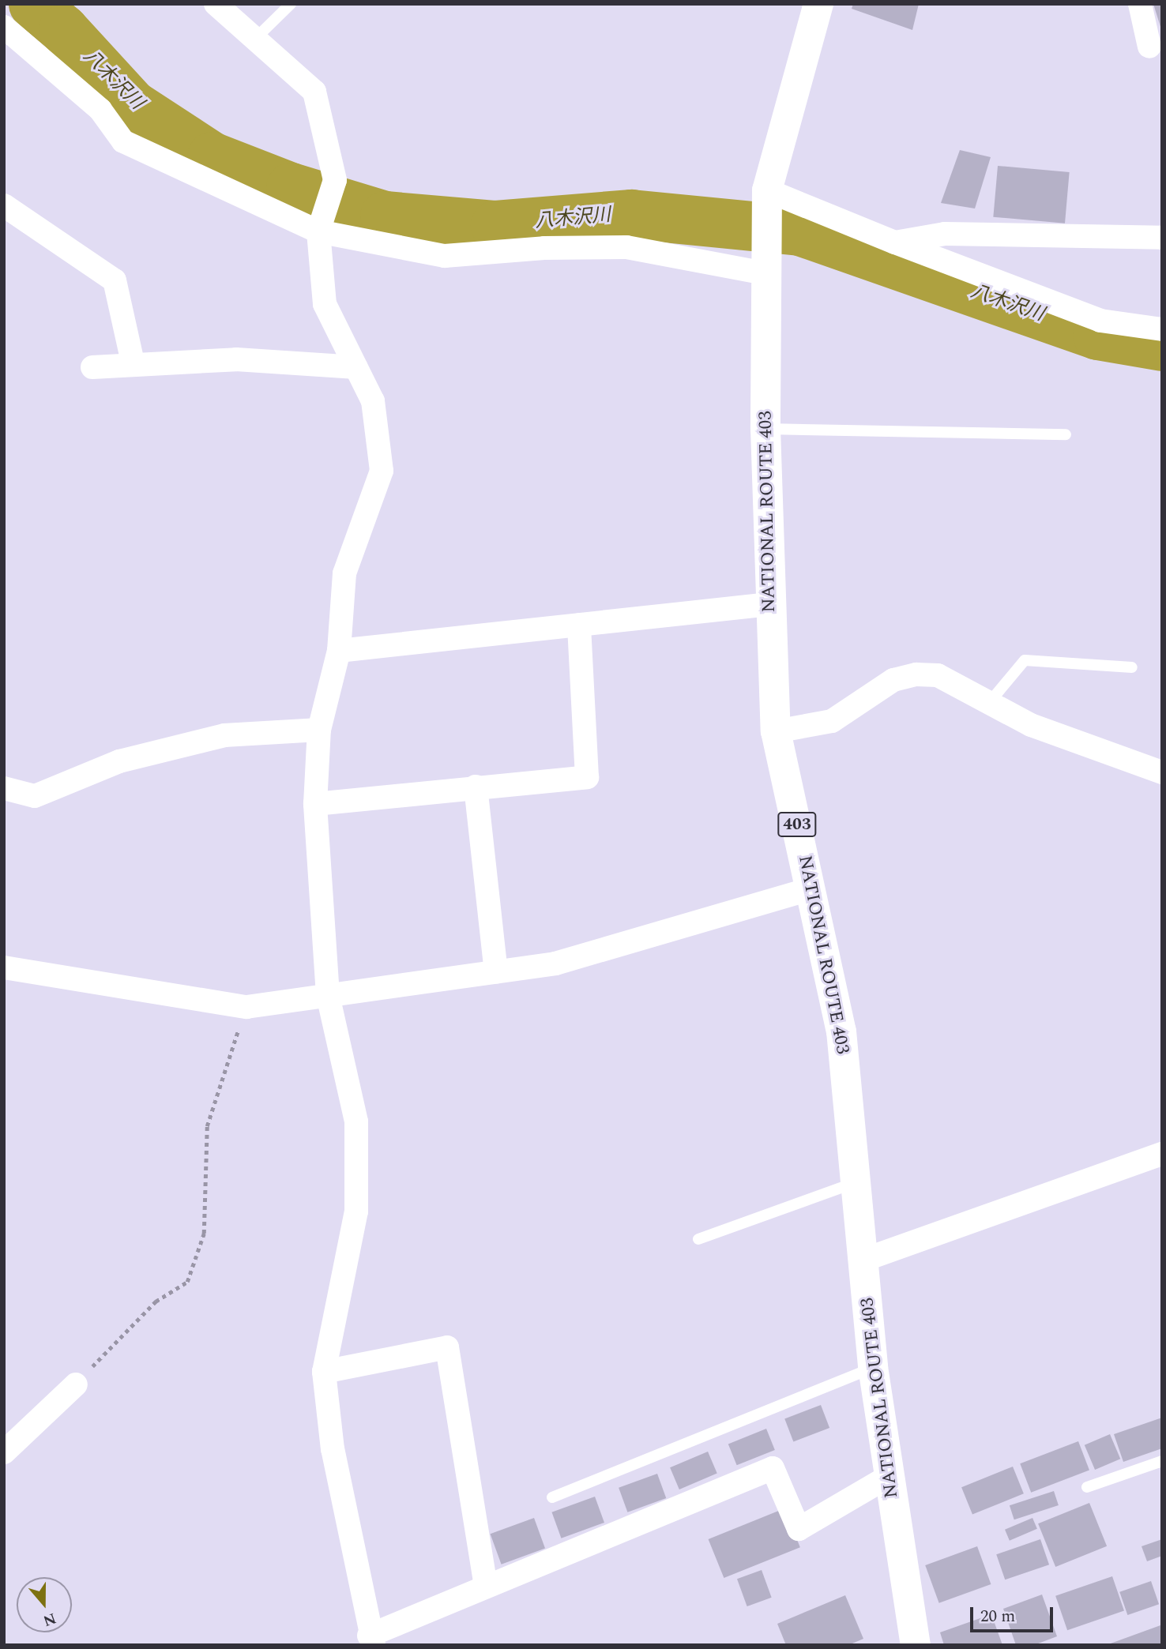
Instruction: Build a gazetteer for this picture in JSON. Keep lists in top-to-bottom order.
{
  "streets": {
    "highway": ["NATIONAL ROUTE 403", "403"]
  },
  "water": ["八木沢川"],
  "scale_bar": "20 m",
  "north": "bottom"
}
